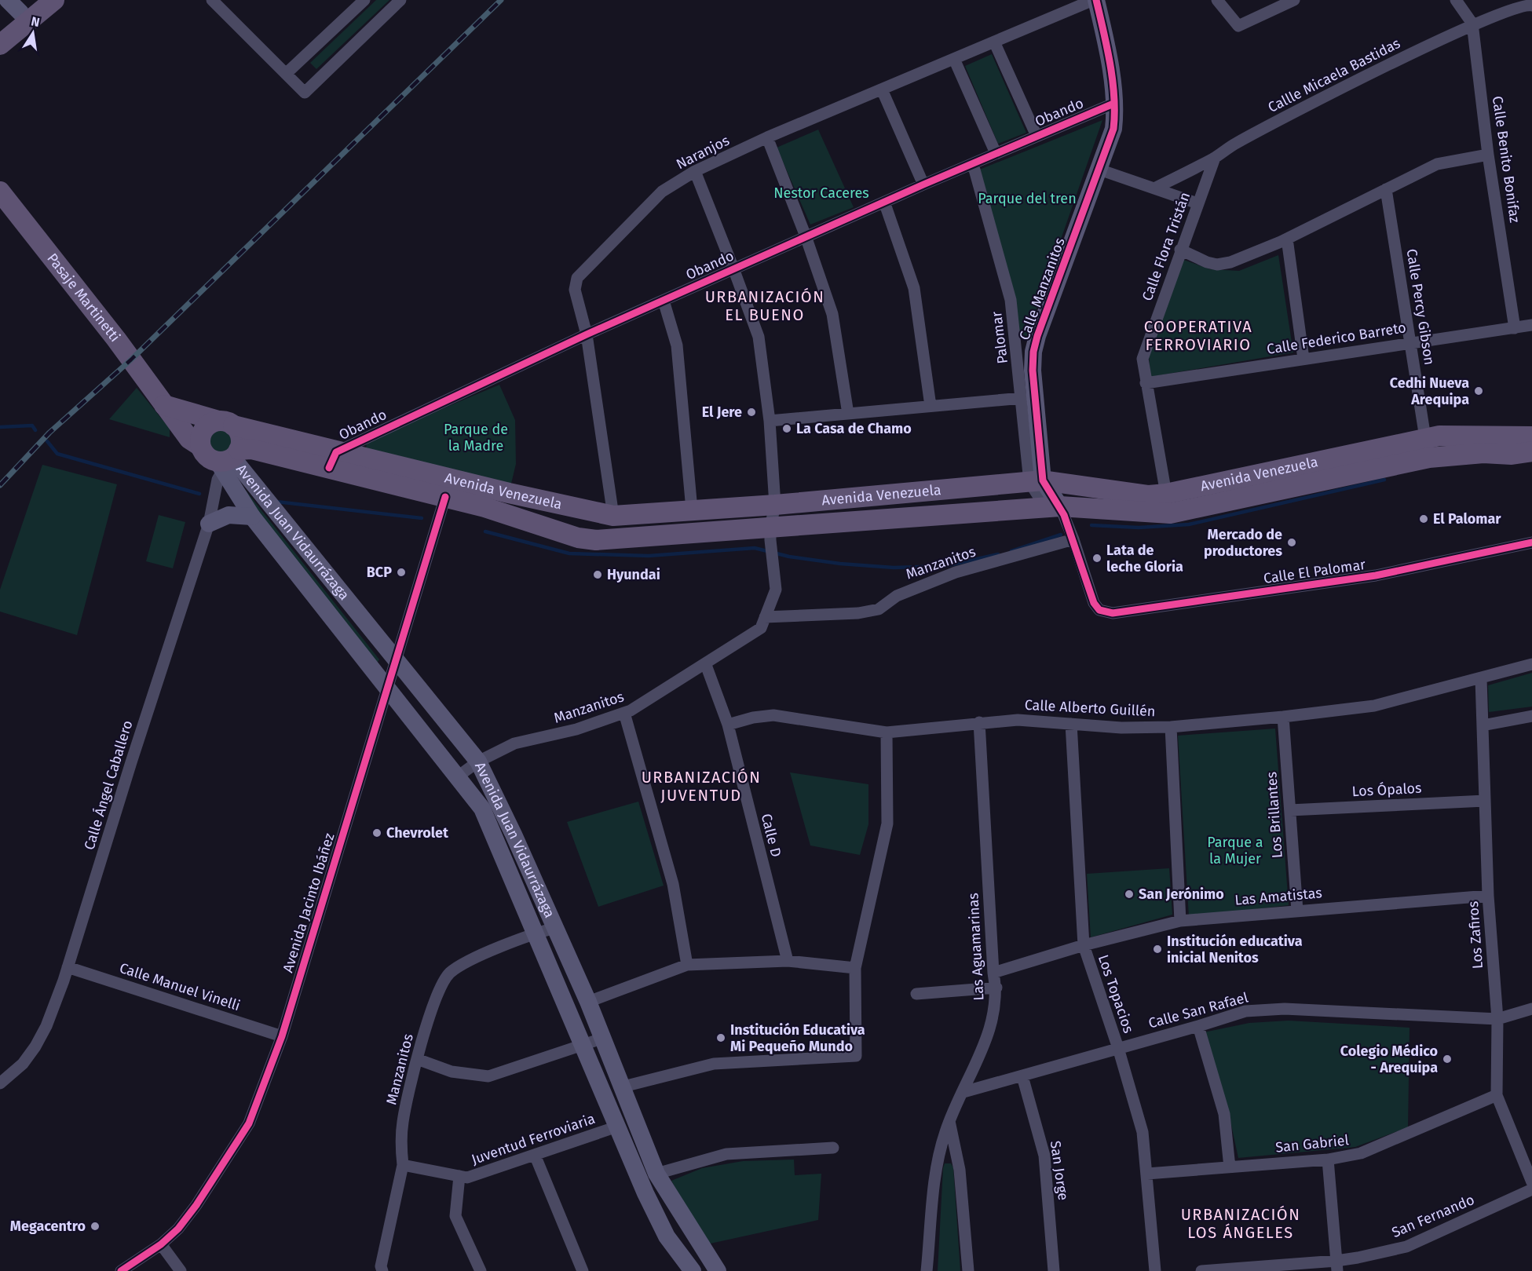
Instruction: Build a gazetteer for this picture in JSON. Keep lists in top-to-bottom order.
{
  "streets": {
    "main road": [
      "Calle Manzanitos",
      "Pasaje Martinetti",
      "Avenida Venezuela",
      "Avenida Juan Vidaurrázaga"
    ],
    "street": [
      "Callle Micaela Bastidas",
      "Obando",
      "Naranjos",
      "Calle Benito Bonifaz",
      "Calle Flora Tristán",
      "Calle Percy Gibson",
      "Palomar",
      "Calle Federico Barreto",
      "Manzanitos",
      "Calle El Palomar",
      "Calle Alberto Guillén",
      "Calle Ángel Caballero",
      "Los Ópalos",
      "Los Brillantes",
      "Calle D",
      "Las Amatistas",
      "Avenida Jacinto Ibáñez",
      "Los Zafiros",
      "Las Aguamarinas",
      "Calle Manuel Vinelli",
      "Los Topacios",
      "Calle San Rafael",
      "Juventud Ferroviaria",
      "San Gabriel",
      "San Jorge",
      "San Fernando"
    ]
  },
  "crossings": [
    ["Callle Micaela Bastidas", "Calle Benito Bonifaz"],
    ["Callle Micaela Bastidas", "Calle Flora Tristán"],
    ["Obando", "Naranjos"],
    ["Obando", "Calle Manzanitos"],
    ["Obando", "Palomar"],
    ["Obando", "Avenida Venezuela"],
    ["Obando", "Manzanitos"],
    ["Naranjos", "Calle Manzanitos"],
    ["Naranjos", "Avenida Venezuela"],
    ["Naranjos", "Manzanitos"],
    ["Calle Benito Bonifaz", "Calle Federico Barreto"],
    ["Calle Flora Tristán", "Calle Federico Barreto"],
    ["Calle Flora Tristán", "Avenida Venezuela"],
    ["Calle Manzanitos", "Palomar"],
    ["Calle Manzanitos", "Avenida Venezuela"],
    ["Calle Manzanitos", "Manzanitos"],
    ["Calle Manzanitos", "Calle El Palomar"],
    ["Pasaje Martinetti", "Avenida Venezuela"],
    ["Pasaje Martinetti", "Avenida Juan Vidaurrázaga"],
    ["Pasaje Martinetti", "Calle Ángel Caballero"],
    ["Calle Percy Gibson", "Calle Federico Barreto"],
    ["Calle Percy Gibson", "Avenida Venezuela"],
    ["Palomar", "Avenida Venezuela"],
    ["Avenida Venezuela", "Avenida Juan Vidaurrázaga"],
    ["Avenida Venezuela", "Manzanitos"],
    ["Avenida Venezuela", "Calle Ángel Caballero"],
    ["Avenida Venezuela", "Avenida Jacinto Ibáñez"],
    ["Avenida Juan Vidaurrázaga", "Manzanitos"],
    ["Avenida Juan Vidaurrázaga", "Calle Ángel Caballero"],
    ["Avenida Juan Vidaurrázaga", "Avenida Jacinto Ibáñez"],
    ["Avenida Juan Vidaurrázaga", "Juventud Ferroviaria"],
    ["Manzanitos", "Calle D"],
    ["Manzanitos", "Juventud Ferroviaria"],
    ["Calle Alberto Guillén", "Los Brillantes"],
    ["Calle Alberto Guillén", "Calle D"],
    ["Calle Alberto Guillén", "Los Zafiros"],
    ["Calle Alberto Guillén", "Las Aguamarinas"],
    ["Calle Alberto Guillén", "Los Topacios"],
    ["Calle Ángel Caballero", "Calle Manuel Vinelli"],
    ["Los Ópalos", "Los Brillantes"],
    ["Los Ópalos", "Los Zafiros"],
    ["Los Brillantes", "Las Amatistas"],
    ["Las Amatistas", "Los Zafiros"],
    ["Las Amatistas", "Las Aguamarinas"],
    ["Las Amatistas", "Los Topacios"],
    ["Avenida Jacinto Ibáñez", "Calle Manuel Vinelli"],
    ["Los Zafiros", "Calle San Rafael"],
    ["Los Zafiros", "San Gabriel"],
    ["Las Aguamarinas", "Calle San Rafael"],
    ["Los Topacios", "Calle San Rafael"],
    ["Los Topacios", "San Gabriel"],
    ["Calle San Rafael", "San Jorge"]
  ],
  "districts": [
    "URBANIZACIÓN EL BUENO",
    "COOPERATIVA FERROVIARIO",
    "URBANIZACIÓN JUVENTUD",
    "URBANIZACIÓN LOS ÁNGELES"
  ],
  "parks": [
    "Nestor Caceres",
    "Parque del tren",
    "Parque de la Madre",
    "Parque a la Mujer"
  ],
  "places": [
    "Cedhi Nueva Arequipa",
    "El Jere",
    "La Casa de Chamo",
    "El Palomar",
    "Mercado de productores",
    "Lata de leche Gloria",
    "BCP",
    "Hyundai",
    "Chevrolet",
    "San Jerónimo",
    "Institución educativa inicial Nenitos",
    "Institución Educativa Mi Pequeño Mundo",
    "Colegio Médico - Arequipa",
    "Megacentro"
  ],
  "north": "top"
}
